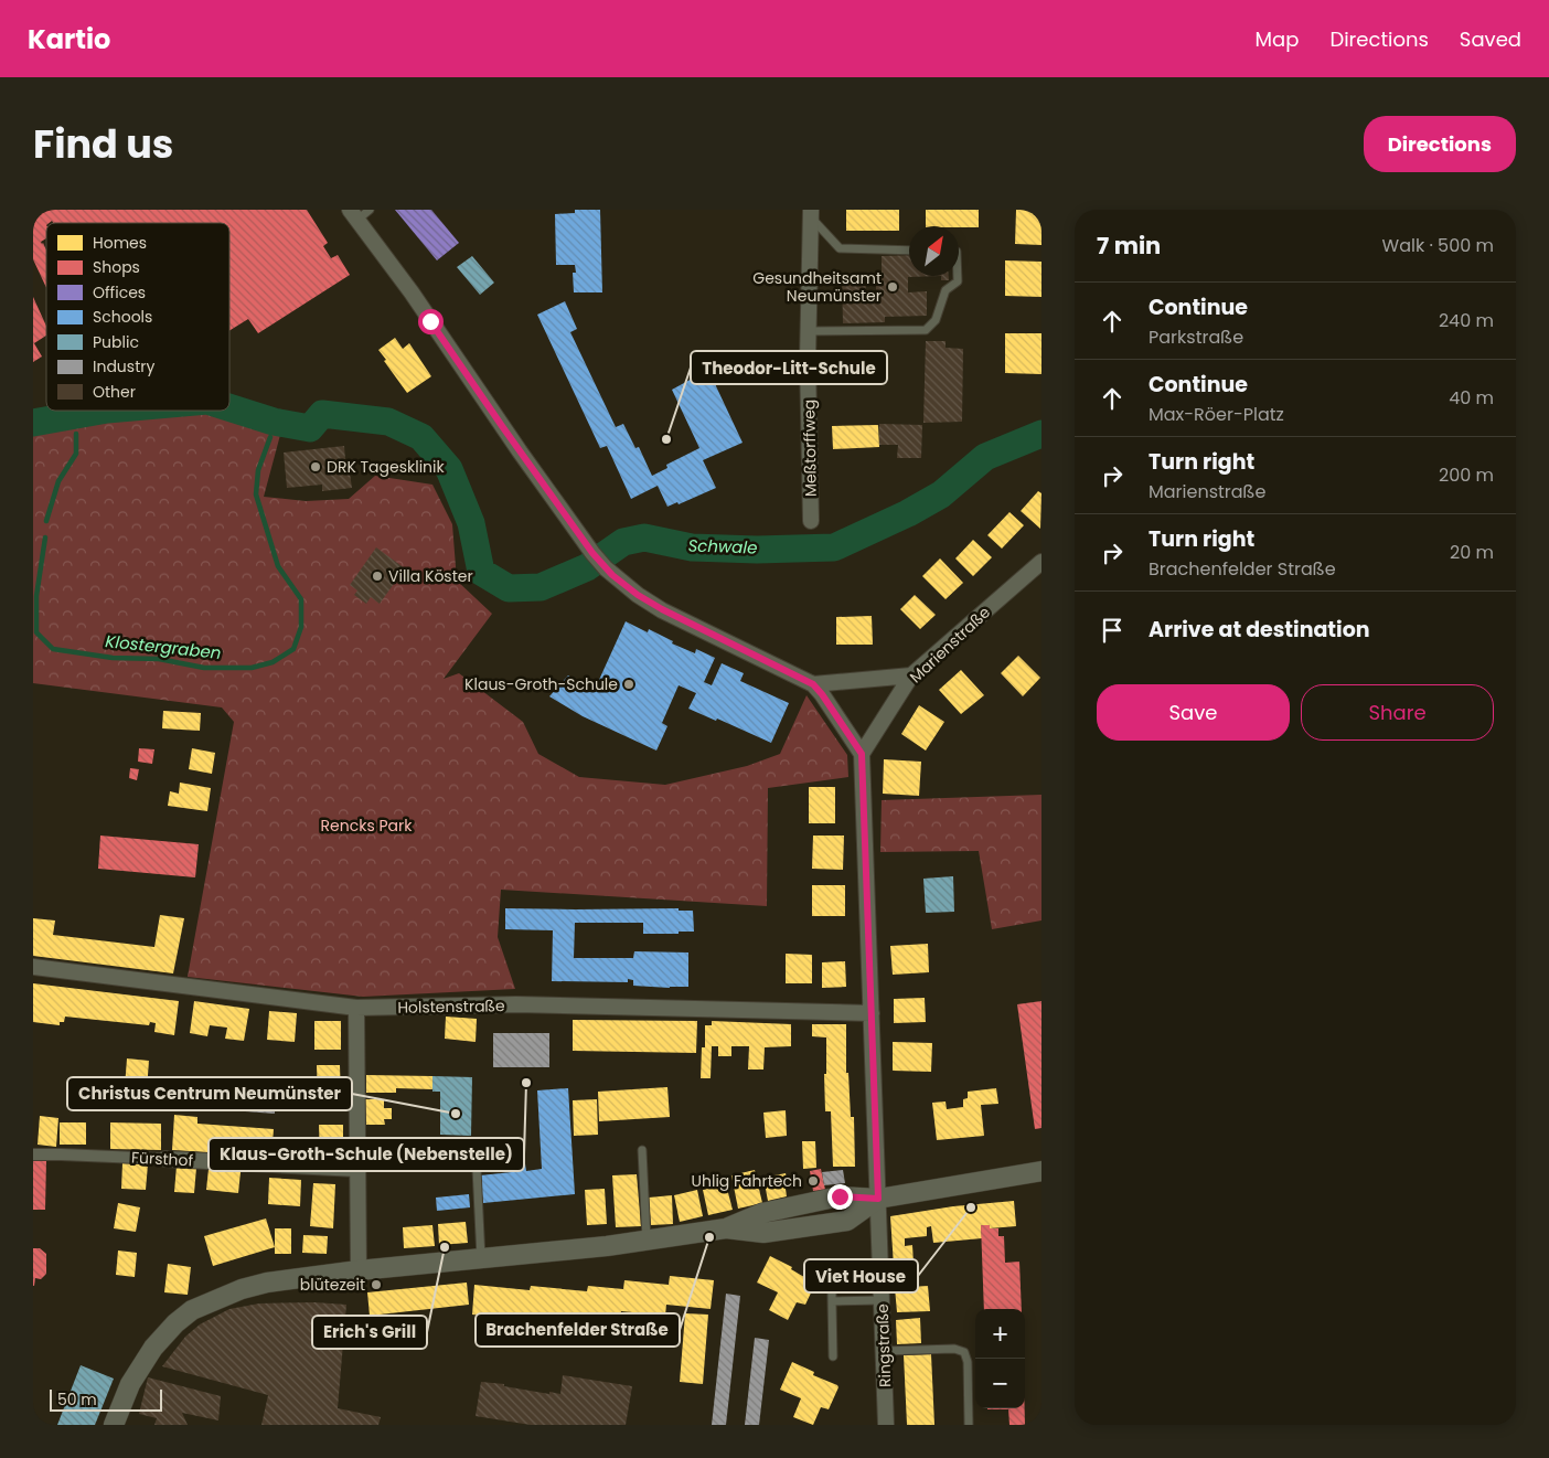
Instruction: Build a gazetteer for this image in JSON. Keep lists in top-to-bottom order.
{
  "streets": {
    "street": [
      "Meßtorffweg",
      "Marienstraße",
      "Holstenstraße",
      "Fürsthof",
      "Ringstraße"
    ]
  },
  "water": ["Schwale", "Klostergraben"],
  "parks": ["Rencks Park"],
  "places": [
    "Gesundheitsamt Neumünster",
    "Theodor-Litt-Schule",
    "DRK Tagesklinik",
    "Villa Köster",
    "Klaus-Groth-Schule",
    "Klaus-Groth-Schule (Nebenstelle)",
    "Christus Centrum Neumünster",
    "Uhlig Fahrtech",
    "Viet House",
    "Brachenfelder Straße",
    "Erich's Grill",
    "blütezeit"
  ],
  "legend": [
    "Homes",
    "Shops",
    "Offices",
    "Schools",
    "Public",
    "Industry",
    "Other"
  ],
  "scale_bar": "50 m",
  "north": "top right",
  "page": {
    "header": "Kartio",
    "nav": ["Map", "Directions", "Saved"],
    "title": "Find us",
    "buttons": [
      "Directions",
      ["Save", "Share"]
    ],
    "heading": ["7 min", "Walk · 500 m"],
    "list": [
      ["Continue", "Parkstraße", "240 m"],
      ["Continue", "Max-Röer-Platz", "40 m"],
      ["Turn right", "Marienstraße", "200 m"],
      ["Turn right", "Brachenfelder Straße", "20 m"],
      "Arrive at destination"
    ],
    "map_buttons": ["+", "−"],
    "scale": "50 m"
  }
}
